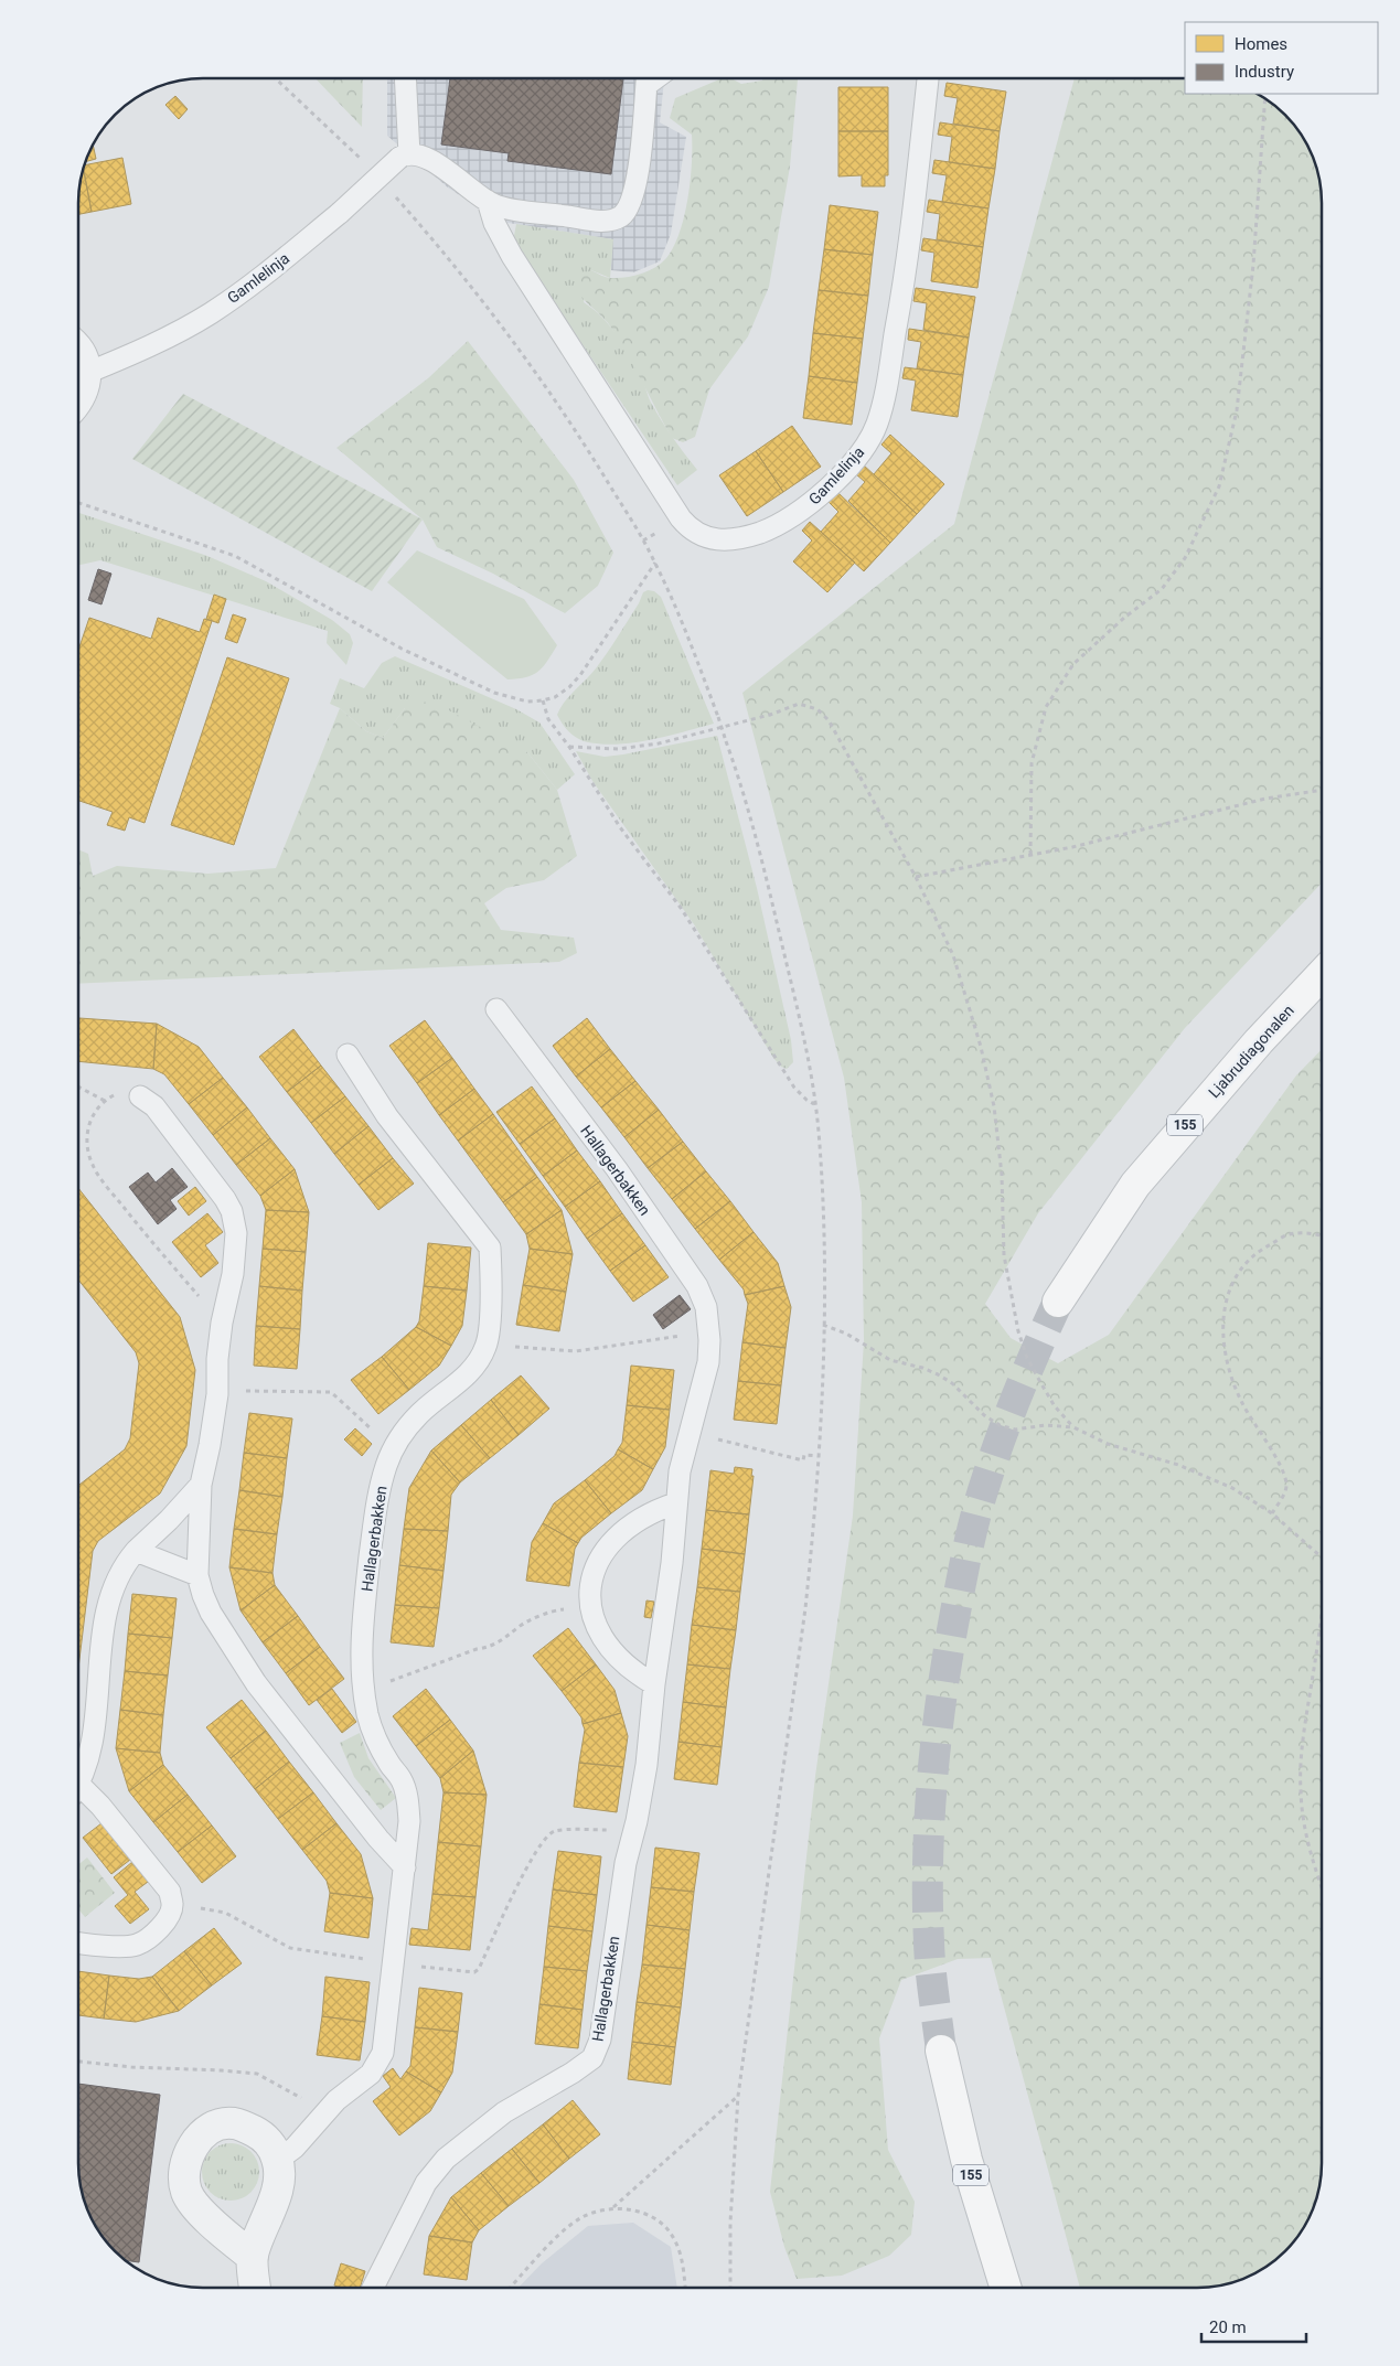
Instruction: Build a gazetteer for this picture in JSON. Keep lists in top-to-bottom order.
{
  "streets": {
    "main road": ["Ljabrudiagonalen", "155"],
    "lane": ["Gamlelinja", "Hallagerbakken"]
  },
  "legend": ["Homes", "Industry"],
  "scale_bar": "20 m"
}
